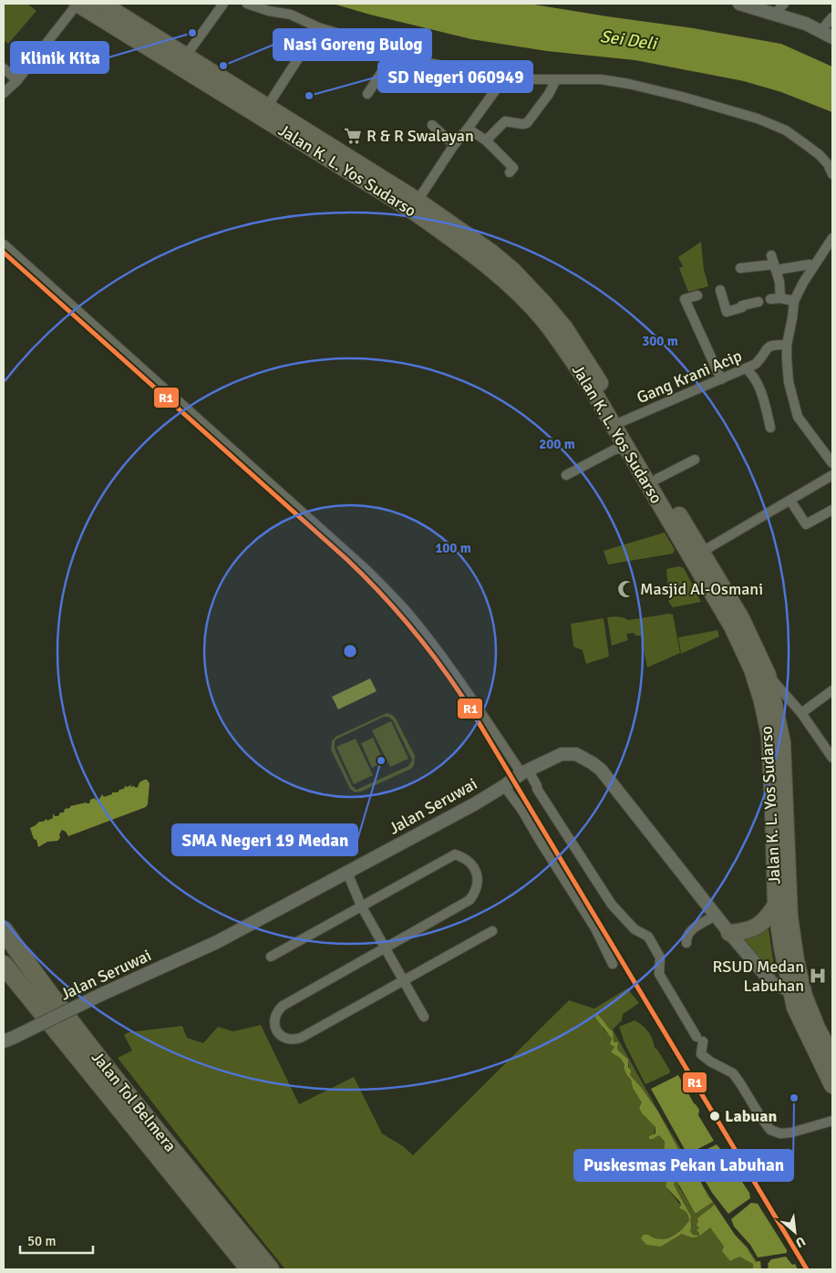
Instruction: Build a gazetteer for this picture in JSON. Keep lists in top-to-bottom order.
{
  "streets": {
    "highway": ["Jalan K. L. Yos Sudarso", "Jalan Tol Belmera"],
    "street": ["Gang Krani Acip", "Jalan Seruwai"]
  },
  "crossings": [
    ["Jalan K. L. Yos Sudarso", "Gang Krani Acip"],
    ["Jalan K. L. Yos Sudarso", "Jalan Seruwai"]
  ],
  "water": ["Sei Deli"],
  "places": {
    "other": [
      "Klinik Kita",
      "Nasi Goreng Bulog",
      "SD Negeri 060949",
      "SMA Negeri 19 Medan",
      "Puskesmas Pekan Labuhan",
      "Labuan"
    ],
    "supermarket": ["R & R Swalayan"],
    "mosque": ["Masjid Al-Osmani"],
    "hospital": ["RSUD Medan Labuhan"]
  },
  "lines": ["transit line R1"],
  "scale_bar": "50 m",
  "north": "bottom right",
  "rings": ["300 m", "200 m", "100 m"]
}
